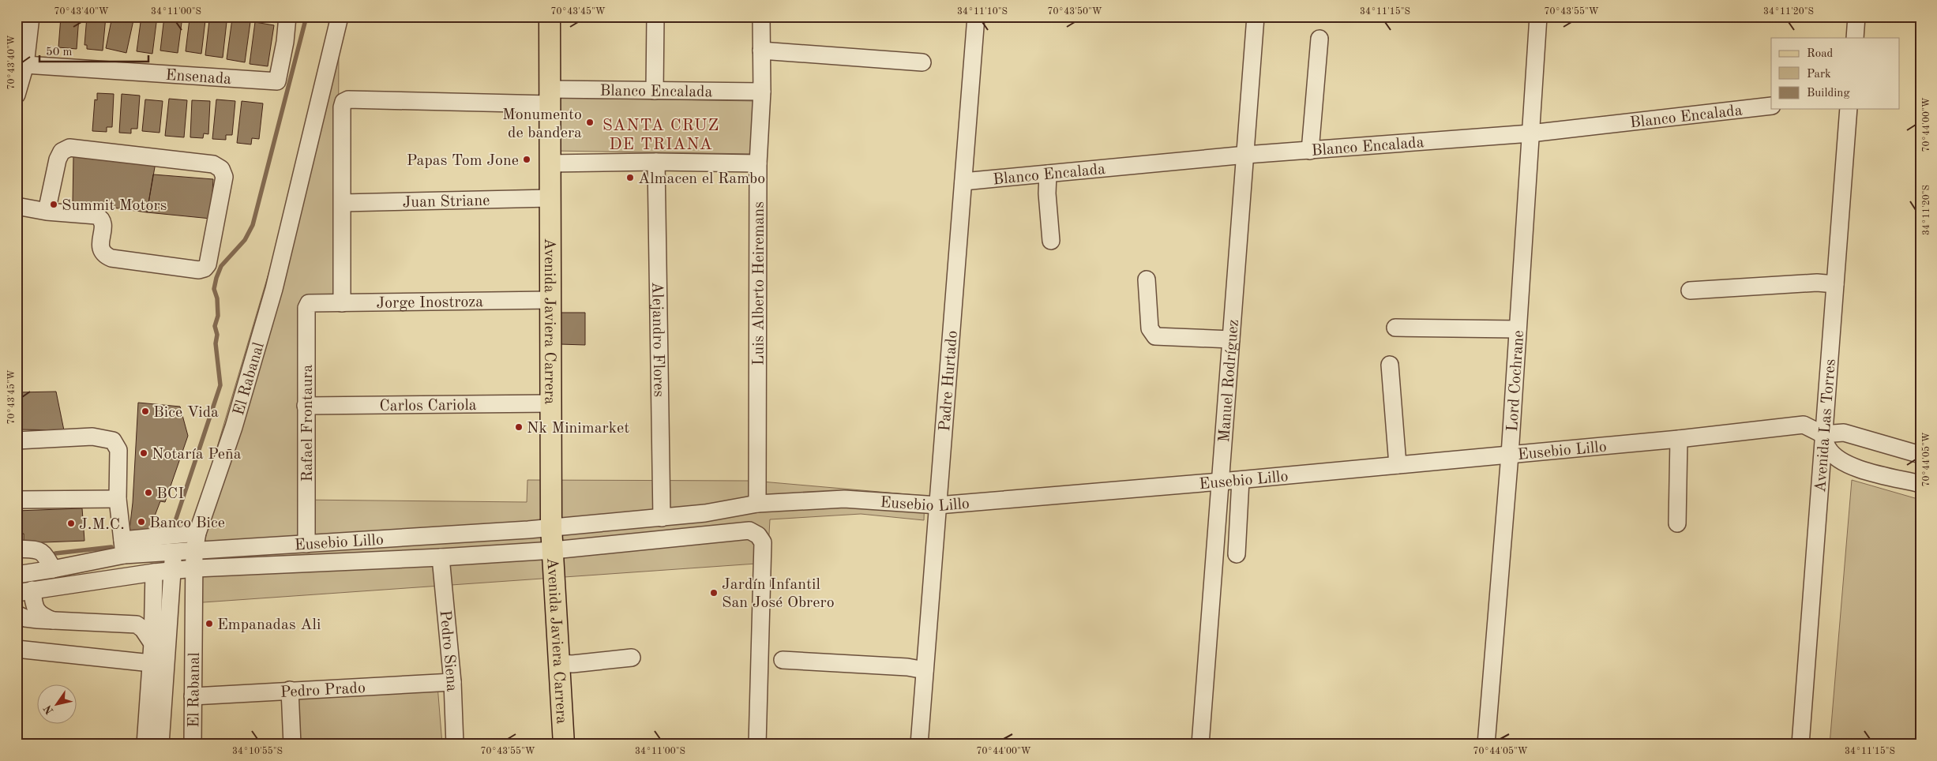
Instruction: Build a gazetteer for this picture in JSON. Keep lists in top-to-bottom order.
{
  "streets": {
    "main road": ["Avenida Javiera Carrera"],
    "street": [
      "Ensenada",
      "Blanco Encalada",
      "Juan Striane",
      "Luis Alberto Heiremans",
      "Jorge Inostroza",
      "Alejandro Flores",
      "El Rabanal",
      "Padre Hurtado",
      "Manuel Rodríguez",
      "Lord Cochrane",
      "Carlos Cariola",
      "Rafael Frontaura",
      "Avenida Las Torres",
      "Eusebio Lillo",
      "Pedro Siena",
      "Pedro Prado"
    ]
  },
  "crossings": [
    ["Blanco Encalada", "Juan Striane"],
    ["Blanco Encalada", "Luis Alberto Heiremans"],
    ["Blanco Encalada", "Avenida Javiera Carrera"],
    ["Blanco Encalada", "Padre Hurtado"],
    ["Blanco Encalada", "Manuel Rodríguez"],
    ["Blanco Encalada", "Lord Cochrane"],
    ["Juan Striane", "Avenida Javiera Carrera"],
    ["Luis Alberto Heiremans", "Eusebio Lillo"],
    ["Jorge Inostroza", "Avenida Javiera Carrera"],
    ["Jorge Inostroza", "Rafael Frontaura"],
    ["Avenida Javiera Carrera", "Carlos Cariola"],
    ["Avenida Javiera Carrera", "Eusebio Lillo"],
    ["Alejandro Flores", "Eusebio Lillo"],
    ["El Rabanal", "Eusebio Lillo"],
    ["El Rabanal", "Pedro Prado"],
    ["Padre Hurtado", "Eusebio Lillo"],
    ["Manuel Rodríguez", "Eusebio Lillo"],
    ["Lord Cochrane", "Eusebio Lillo"],
    ["Carlos Cariola", "Rafael Frontaura"],
    ["Rafael Frontaura", "Eusebio Lillo"],
    ["Avenida Las Torres", "Eusebio Lillo"],
    ["Eusebio Lillo", "Pedro Siena"],
    ["Pedro Siena", "Pedro Prado"]
  ],
  "districts": ["SANTA CRUZ DE TRIANA"],
  "places": [
    "Monumento de bandera",
    "Papas Tom Jone",
    "Almacen el Rambo",
    "Summit Motors",
    "Bice Vida",
    "Nk Minimarket",
    "Notaría Peña",
    "BCI",
    "Banco Bice",
    "J.M.C.",
    "Jardín Infantil San José Obrero",
    "Empanadas Ali"
  ],
  "legend": ["Road", "Park", "Building"],
  "scale_bar": "50 m",
  "north": "bottom left",
  "coordinates": [
    "70°43'40\"W",
    "34°11'00\"S",
    "70°43'45\"W",
    "34°11'10\"S",
    "70°43'50\"W",
    "34°11'15\"S",
    "70°43'55\"W",
    "34°11'20\"S",
    "70°44'00\"W",
    "70°44'05\"W",
    "34°10'55\"S"
  ]
}
